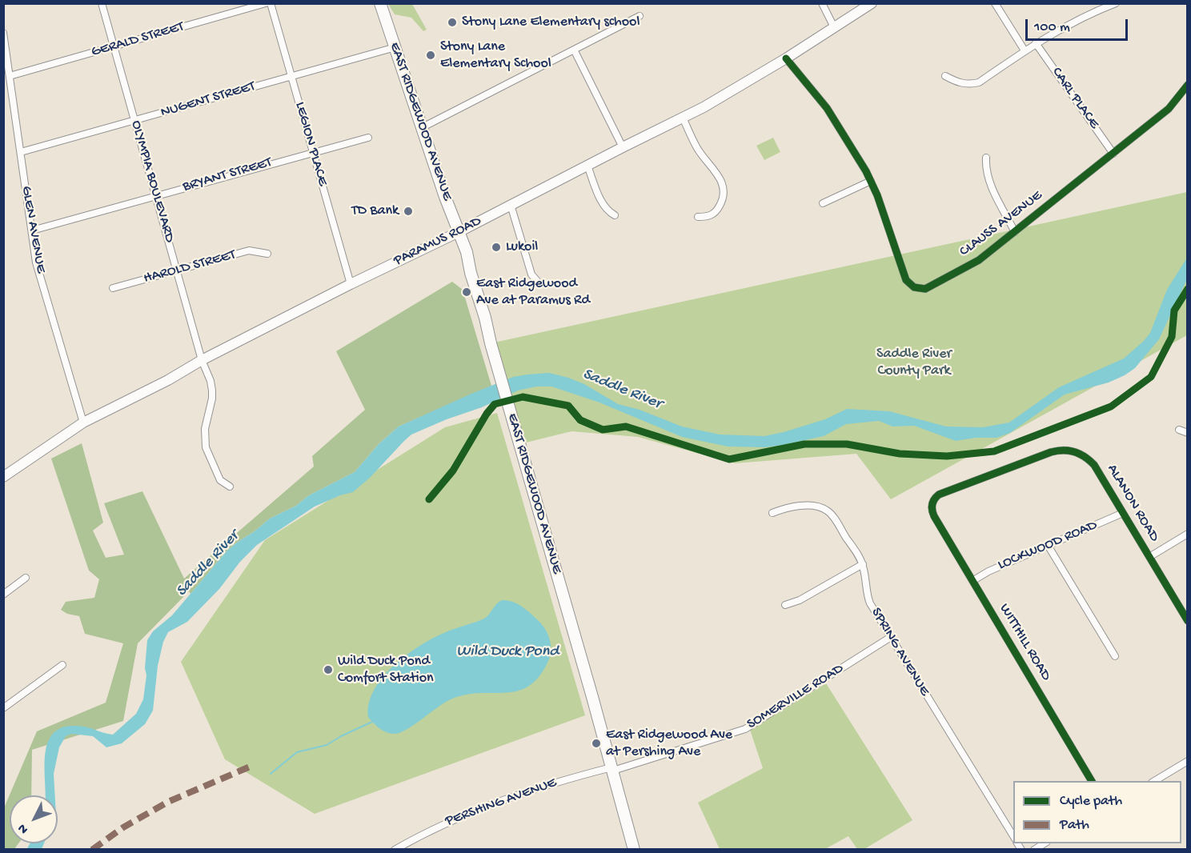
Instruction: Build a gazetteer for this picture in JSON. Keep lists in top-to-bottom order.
{
  "streets": {
    "main road": ["EAST RIDGEWOOD AVENUE", "PARAMUS ROAD"],
    "street": [
      "GERALD STREET",
      "CARL PLACE",
      "NUGENT STREET",
      "LEGION PLACE",
      "BRYANT STREET",
      "OLYMPIA BOULEVARD",
      "CLAUSS AVENUE",
      "GLEN AVENUE",
      "HAROLD STREET",
      "ALANON ROAD",
      "LOCKWOOD ROAD",
      "WITTHILL ROAD",
      "SPRING AVENUE",
      "SOMERVILLE ROAD",
      "PERSHING AVENUE"
    ]
  },
  "crossings": [
    ["GERALD STREET", "OLYMPIA BOULEVARD"],
    ["GERALD STREET", "GLEN AVENUE"],
    ["CARL PLACE", "CLAUSS AVENUE"],
    ["NUGENT STREET", "EAST RIDGEWOOD AVENUE"],
    ["NUGENT STREET", "LEGION PLACE"],
    ["NUGENT STREET", "OLYMPIA BOULEVARD"],
    ["NUGENT STREET", "GLEN AVENUE"],
    ["EAST RIDGEWOOD AVENUE", "PARAMUS ROAD"],
    ["EAST RIDGEWOOD AVENUE", "SOMERVILLE ROAD"],
    ["EAST RIDGEWOOD AVENUE", "PERSHING AVENUE"],
    ["LEGION PLACE", "BRYANT STREET"],
    ["LEGION PLACE", "PARAMUS ROAD"],
    ["BRYANT STREET", "OLYMPIA BOULEVARD"],
    ["BRYANT STREET", "GLEN AVENUE"],
    ["OLYMPIA BOULEVARD", "PARAMUS ROAD"],
    ["OLYMPIA BOULEVARD", "HAROLD STREET"],
    ["CLAUSS AVENUE", "PARAMUS ROAD"],
    ["GLEN AVENUE", "PARAMUS ROAD"],
    ["ALANON ROAD", "LOCKWOOD ROAD"],
    ["ALANON ROAD", "WITTHILL ROAD"],
    ["LOCKWOOD ROAD", "WITTHILL ROAD"],
    ["SPRING AVENUE", "SOMERVILLE ROAD"],
    ["SOMERVILLE ROAD", "PERSHING AVENUE"]
  ],
  "water": ["Saddle River", "Wild Duck Pond"],
  "parks": ["Saddle River County Park"],
  "places": [
    "Stony Lane Elementary school",
    "Stony Lane Elementary School",
    "TD Bank",
    "Lukoil",
    "East Ridgewood Ave at Paramus Rd",
    "Wild Duck Pond Comfort Station",
    "East Ridgewood Ave at Pershing Ave"
  ],
  "legend": ["Cycle path", "Path"],
  "scale_bar": "100 m",
  "north": "bottom left"
}
